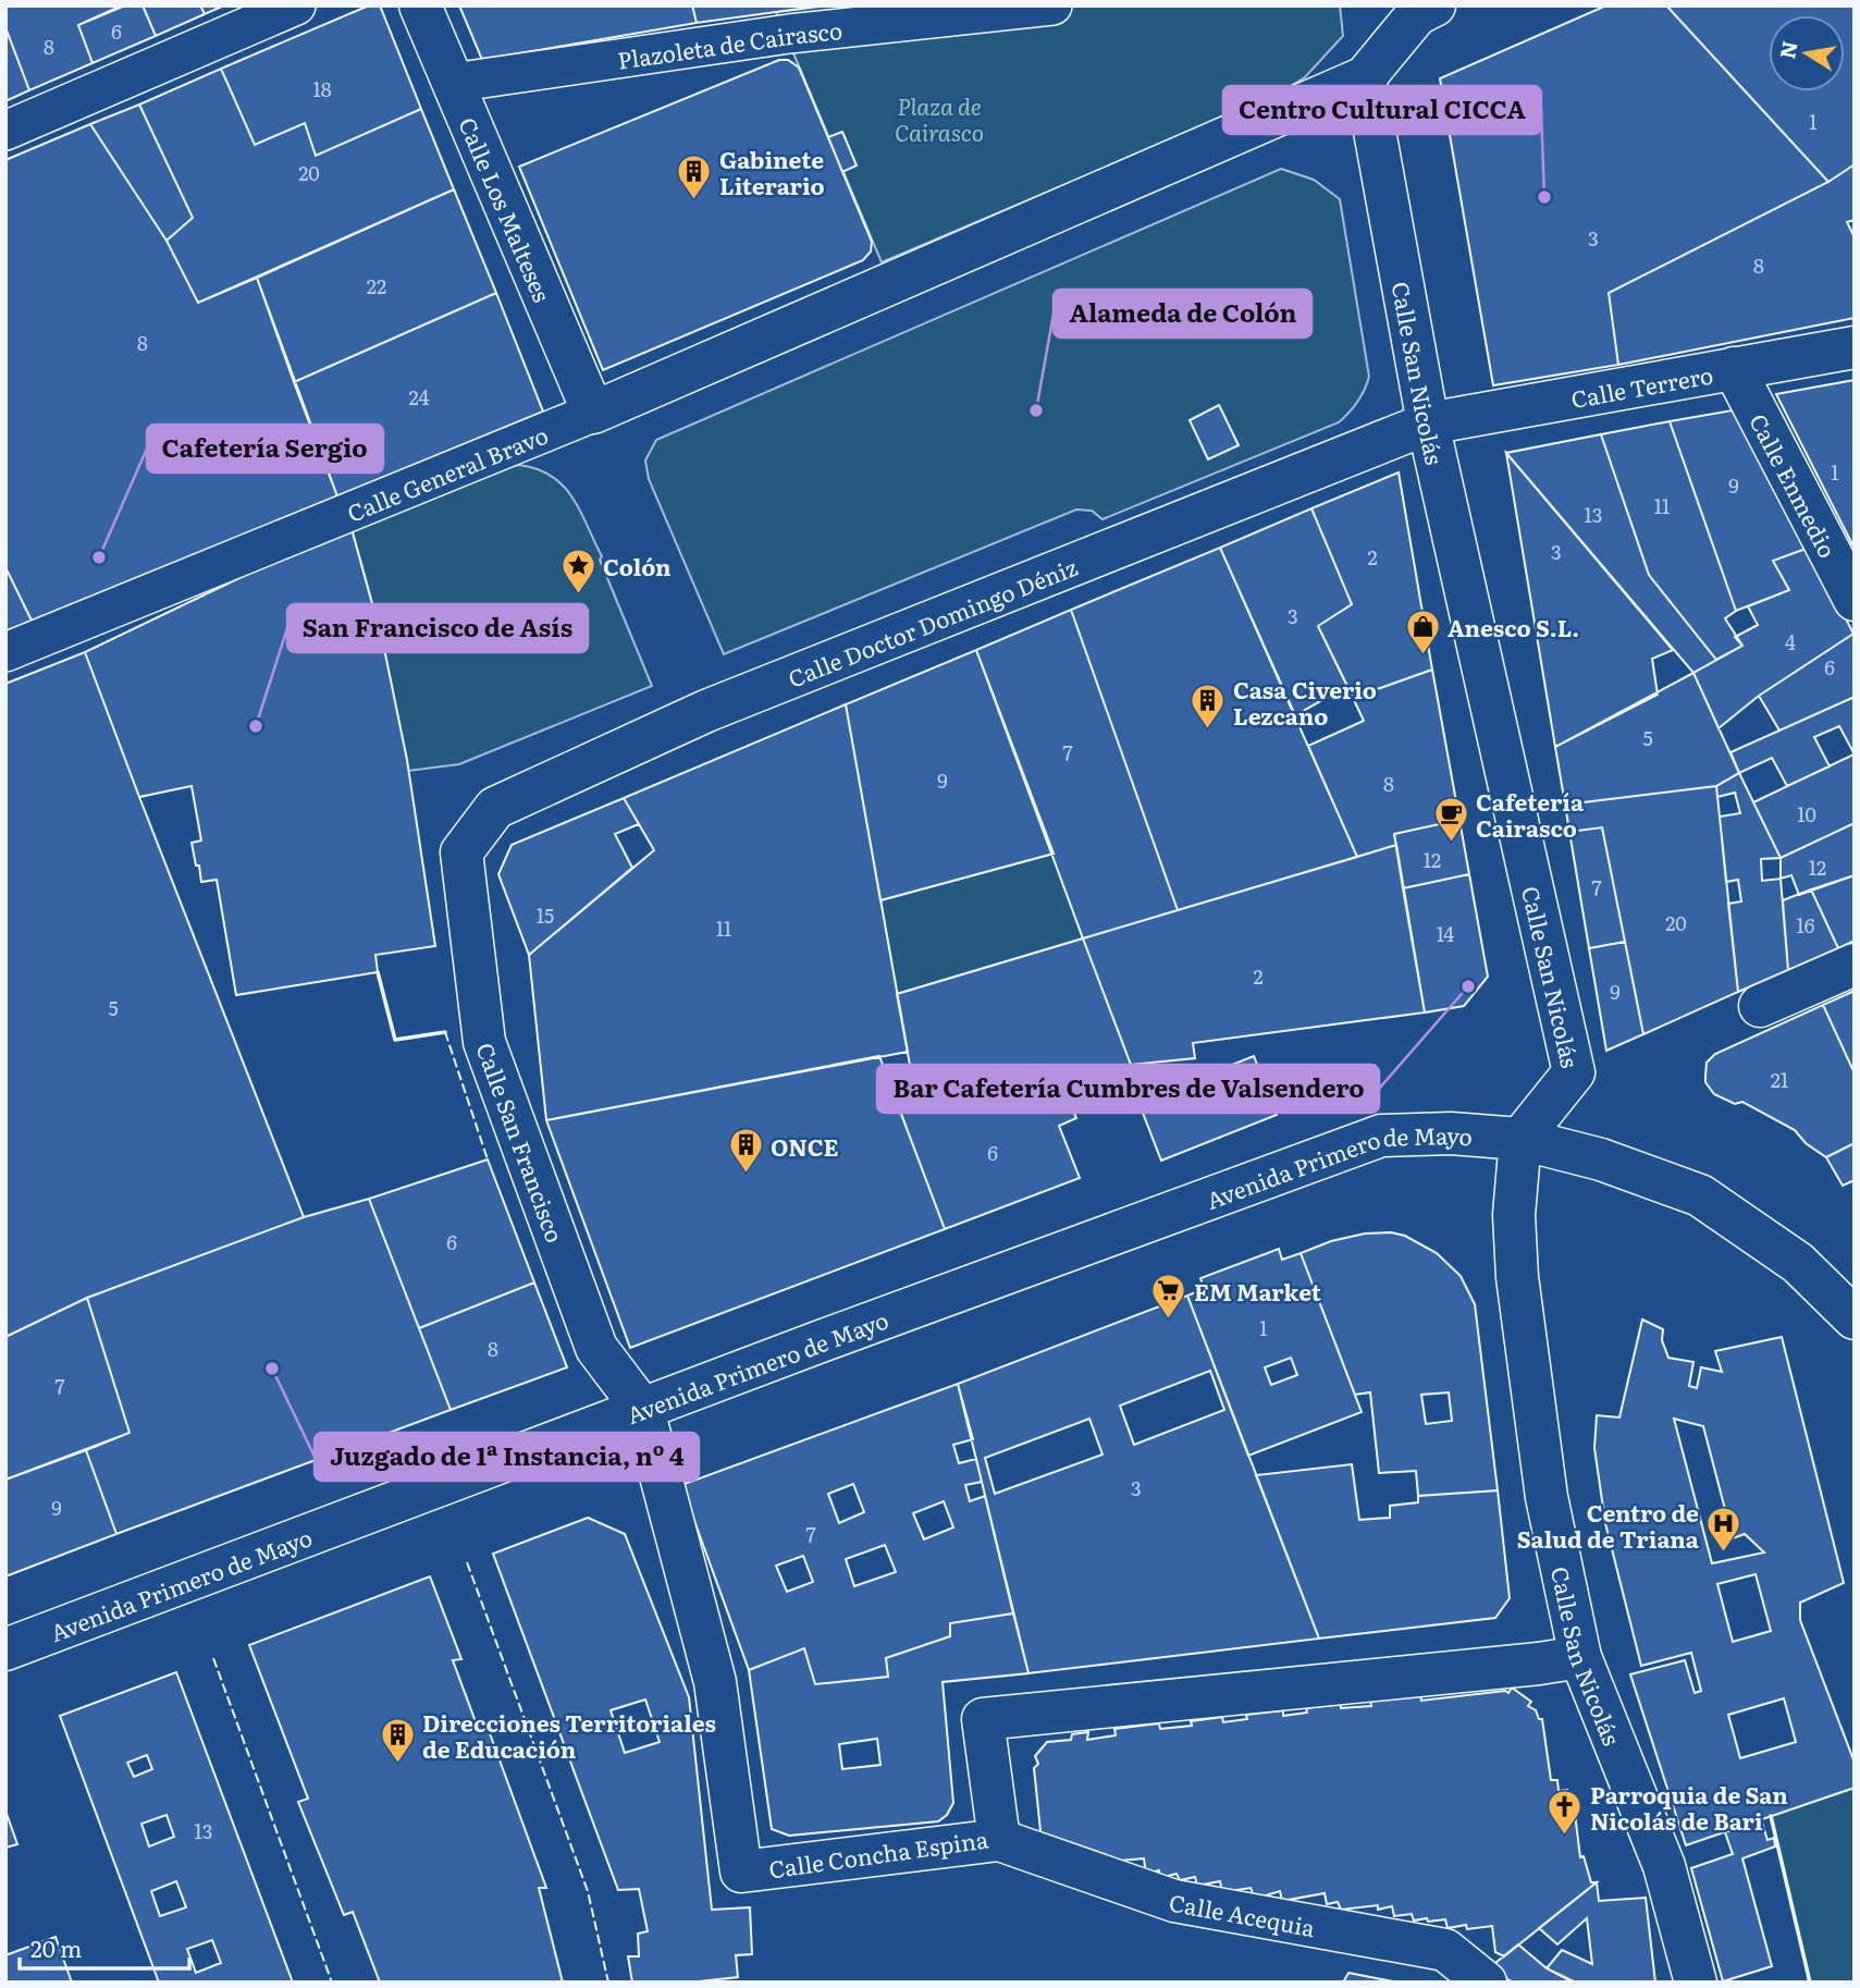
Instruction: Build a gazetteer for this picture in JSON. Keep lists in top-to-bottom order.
{
  "streets": {
    "street": [
      "Plazoleta de Cairasco",
      "Calle Los Malteses",
      "Calle San Nicolás",
      "Calle Terrero",
      "Calle General Bravo",
      "Calle Enmedio",
      "Calle Doctor Domingo Déniz",
      "Calle San Francisco",
      "Avenida Primero de Mayo",
      "Calle Concha Espina",
      "Calle Acequia"
    ]
  },
  "crossings": [
    ["Plazoleta de Cairasco", "Calle Los Malteses"],
    ["Calle Los Malteses", "Calle General Bravo"],
    ["Calle San Nicolás", "Calle Terrero"],
    ["Calle San Nicolás", "Calle General Bravo"],
    ["Calle San Nicolás", "Calle Doctor Domingo Déniz"],
    ["Calle San Nicolás", "Avenida Primero de Mayo"],
    ["Calle San Nicolás", "Calle Concha Espina"],
    ["Calle Terrero", "Calle Enmedio"],
    ["Calle Terrero", "Calle Doctor Domingo Déniz"],
    ["Calle Doctor Domingo Déniz", "Calle San Francisco"],
    ["Calle San Francisco", "Avenida Primero de Mayo"],
    ["Calle San Francisco", "Calle Concha Espina"],
    ["Avenida Primero de Mayo", "Calle Concha Espina"],
    ["Calle Concha Espina", "Calle Acequia"]
  ],
  "parks": ["Plaza de Cairasco"],
  "places": {
    "other": [
      "Centro Cultural CICCA",
      "Alameda de Colón",
      "Cafetería Sergio",
      "San Francisco de Asís",
      "Bar Cafetería Cumbres de Valsendero",
      "Juzgado de 1ª Instancia, nº 4"
    ],
    "building": [
      "Gabinete Literario",
      "Casa Civerio Lezcano",
      "ONCE",
      "Direcciones Territoriales de Educación"
    ],
    "place": ["Colón"],
    "shop": ["Anesco S.L."],
    "cafe": ["Cafetería Cairasco"],
    "supermarket": ["EM Market"],
    "hospital": ["Centro de Salud de Triana"],
    "church": ["Parroquia de San Nicolás de Bari"]
  },
  "house_numbers": [
    "6",
    "8",
    "18",
    "1",
    "20",
    "3",
    "8",
    "22",
    "8",
    "24",
    "1",
    "9",
    "11",
    "13",
    "3",
    "2",
    "3",
    "4",
    "6",
    "5",
    "7",
    "9",
    "8",
    "10",
    "12",
    "12",
    "7",
    "15",
    "20",
    "16",
    "11",
    "14",
    "2",
    "9",
    "5",
    "21",
    "6",
    "6",
    "1",
    "8",
    "7",
    "3",
    "9",
    "7",
    "13"
  ],
  "scale_bar": "20 m",
  "north": "left"
}
